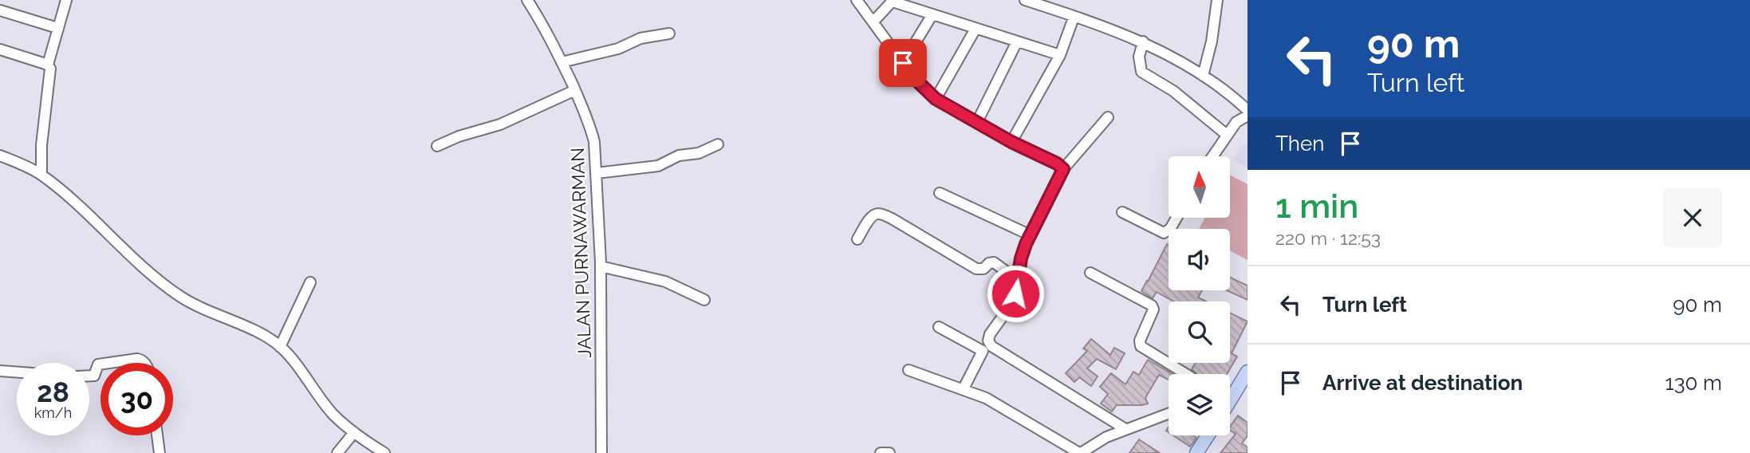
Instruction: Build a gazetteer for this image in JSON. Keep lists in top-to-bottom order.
{
  "streets": {
    "street": ["JALAN PURNAWARMAN"]
  },
  "north": "top",
  "page": {
    "turn": ["90 m", "Turn left"],
    "then": "Then",
    "heading": ["1 min", "220 m · 12:53"],
    "list": [
      {
        "name": "Turn left",
        "value": "90 m"
      },
      {
        "name": "Arrive at destination",
        "value": "130 m"
      }
    ],
    "speed": "28 km/h",
    "limit": "30"
  }
}
